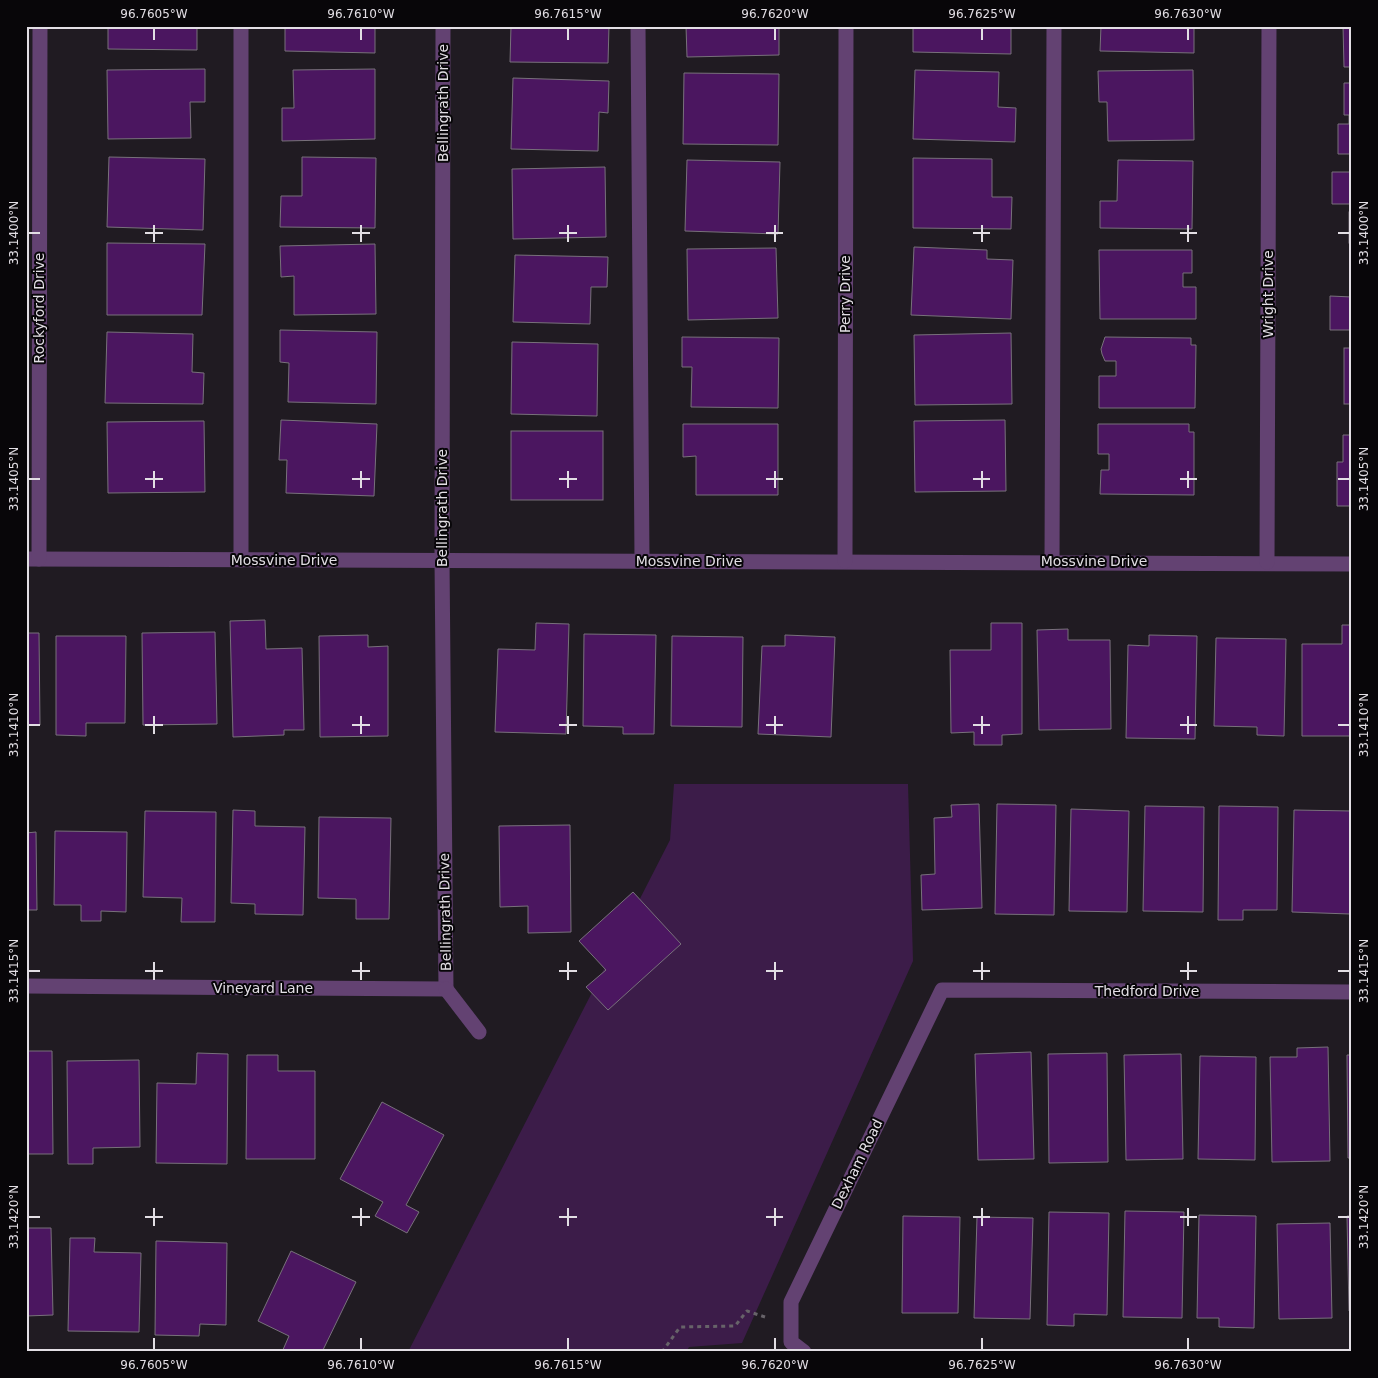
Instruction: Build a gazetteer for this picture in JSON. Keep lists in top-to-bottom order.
{
  "streets": {
    "street": [
      "Bellingrath Drive",
      "Perry Drive",
      "Wright Drive",
      "Rockyford Drive",
      "Mossvine Drive",
      "Vineyard Lane",
      "Thedford Drive",
      "Dexham Road"
    ]
  },
  "crossings": [
    ["Bellingrath Drive", "Mossvine Drive"],
    ["Bellingrath Drive", "Vineyard Lane"],
    ["Perry Drive", "Mossvine Drive"],
    ["Wright Drive", "Mossvine Drive"],
    ["Rockyford Drive", "Mossvine Drive"],
    ["Thedford Drive", "Dexham Road"]
  ],
  "coordinates": [
    "96.7605°W",
    "96.7610°W",
    "96.7615°W",
    "96.7620°W",
    "96.7625°W",
    "96.7630°W",
    "33.1400°N",
    "33.1405°N",
    "33.1410°N",
    "33.1415°N",
    "33.1420°N"
  ]
}
